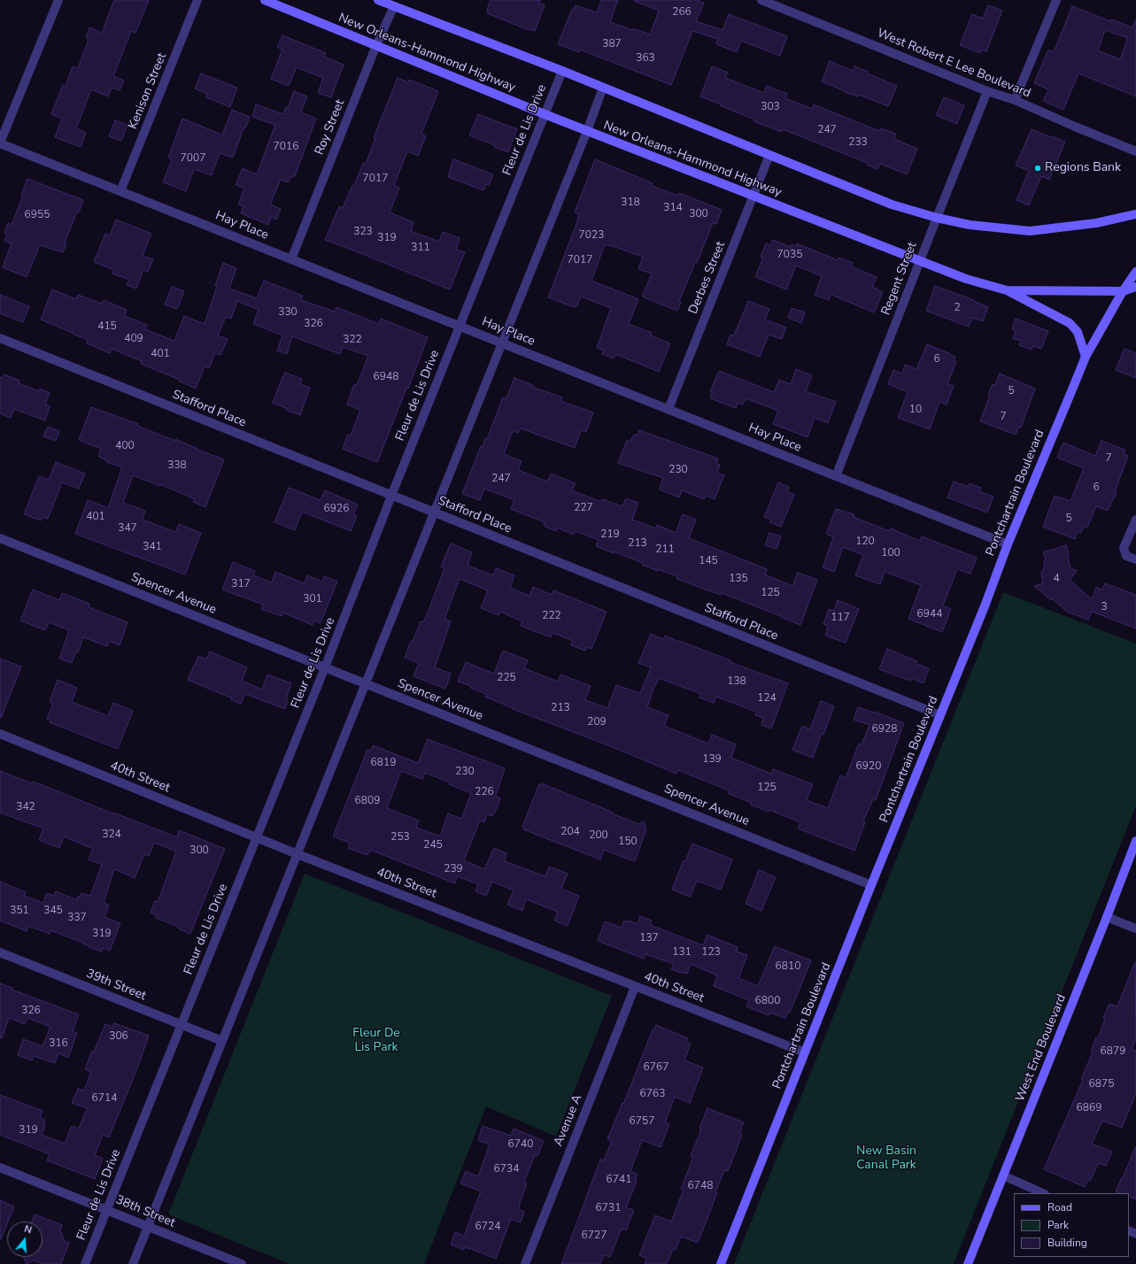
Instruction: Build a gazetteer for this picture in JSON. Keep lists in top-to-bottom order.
{
  "streets": {
    "main road": ["New Orleans-Hammond Highway", "Pontchartrain Boulevard", "West End Boulevard"],
    "street": [
      "West Robert E Lee Boulevard",
      "Kenison Street",
      "Roy Street",
      "Fleur de Lis Drive",
      "Hay Place",
      "Derbes Street",
      "Regent Street",
      "Stafford Place",
      "Spencer Avenue",
      "40th Street",
      "39th Street",
      "Avenue A",
      "38th Street"
    ]
  },
  "crossings": [
    ["New Orleans-Hammond Highway", "Roy Street"],
    ["New Orleans-Hammond Highway", "Fleur de Lis Drive"],
    ["New Orleans-Hammond Highway", "Derbes Street"],
    ["New Orleans-Hammond Highway", "Regent Street"],
    ["New Orleans-Hammond Highway", "Pontchartrain Boulevard"],
    ["West Robert E Lee Boulevard", "Regent Street"],
    ["Kenison Street", "Hay Place"],
    ["Roy Street", "Hay Place"],
    ["Fleur de Lis Drive", "Hay Place"],
    ["Fleur de Lis Drive", "Stafford Place"],
    ["Fleur de Lis Drive", "Spencer Avenue"],
    ["Fleur de Lis Drive", "40th Street"],
    ["Fleur de Lis Drive", "39th Street"],
    ["Fleur de Lis Drive", "38th Street"],
    ["Hay Place", "Derbes Street"],
    ["Hay Place", "Regent Street"],
    ["Hay Place", "Pontchartrain Boulevard"],
    ["Stafford Place", "Pontchartrain Boulevard"],
    ["Pontchartrain Boulevard", "Spencer Avenue"],
    ["Pontchartrain Boulevard", "40th Street"],
    ["40th Street", "Avenue A"]
  ],
  "parks": ["Fleur De Lis Park", "New Basin Canal Park"],
  "places": ["Regions Bank"],
  "house_numbers": [
    "266",
    "387",
    "363",
    "303",
    "247",
    "233",
    "7016",
    "7007",
    "7017",
    "318",
    "314",
    "300",
    "6955",
    "323",
    "7023",
    "319",
    "311",
    "7035",
    "7017",
    "2",
    "330",
    "326",
    "415",
    "409",
    "322",
    "401",
    "6",
    "6948",
    "5",
    "10",
    "7",
    "400",
    "7",
    "338",
    "230",
    "247",
    "6",
    "227",
    "6926",
    "401",
    "5",
    "347",
    "219",
    "120",
    "213",
    "341",
    "211",
    "100",
    "145",
    "135",
    "4",
    "317",
    "125",
    "301",
    "3",
    "6944",
    "222",
    "117",
    "225",
    "138",
    "124",
    "213",
    "209",
    "6928",
    "139",
    "6819",
    "6920",
    "230",
    "125",
    "226",
    "6809",
    "342",
    "204",
    "324",
    "200",
    "253",
    "150",
    "245",
    "300",
    "239",
    "351",
    "345",
    "337",
    "319",
    "137",
    "131",
    "123",
    "6810",
    "6800",
    "326",
    "306",
    "316",
    "6879",
    "6767",
    "6875",
    "6763",
    "6714",
    "6869",
    "6757",
    "319",
    "6740",
    "6734",
    "6741",
    "6748",
    "6731",
    "6724",
    "6727"
  ],
  "legend": ["Road", "Park", "Building"],
  "north": "top"
}
